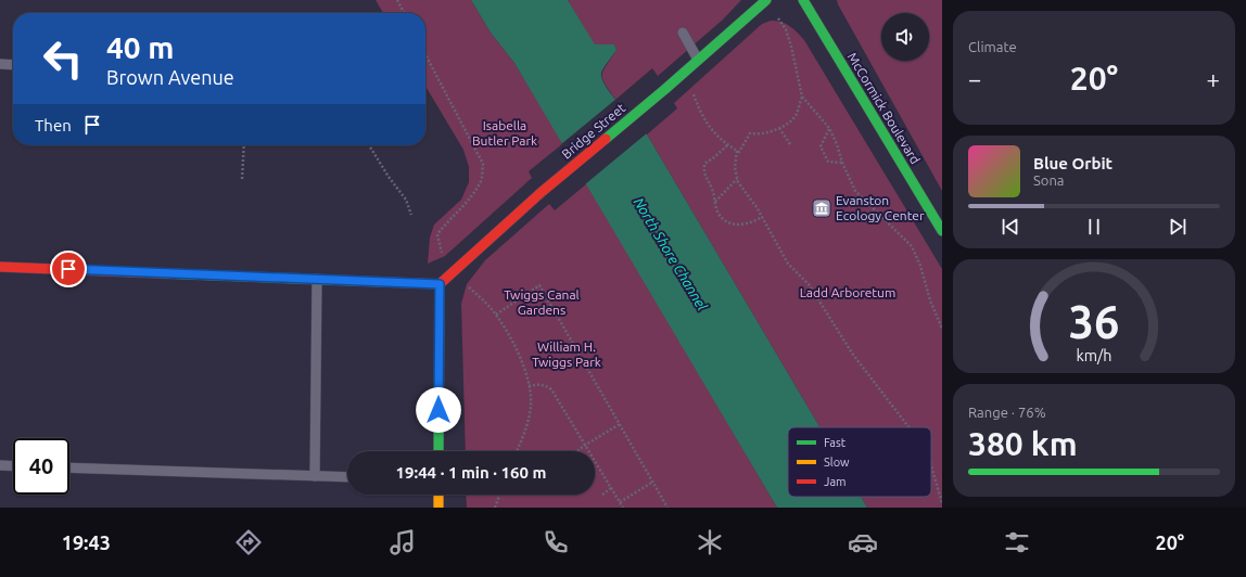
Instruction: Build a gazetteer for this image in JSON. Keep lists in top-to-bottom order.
{
  "streets": {
    "street": ["McCormick Boulevard", "Bridge Street"]
  },
  "water": ["North Shore Channel"],
  "parks": [
    "Isabella Butler Park",
    "Ladd Arboretum",
    "Twiggs Canal Gardens",
    "William H. Twiggs Park"
  ],
  "places": {
    "museum": ["Evanston Ecology Center"]
  },
  "legend": ["Fast", "Slow", "Jam"],
  "page": {
    "tile": [
      "Climate",
      ["Range · 76%", "380 km"]
    ],
    "turn": ["40 m", "Brown Avenue"],
    "heat": ["−", "20°", "+"],
    "then": "Then",
    "song": ["Blue Orbit", "Sona"],
    "limit": "40",
    "trip": "19:44 · 1 min · 160 m",
    "tabs": ["19:43", "20°"],
    "gauge": ["36", "km/h"]
  }
}
